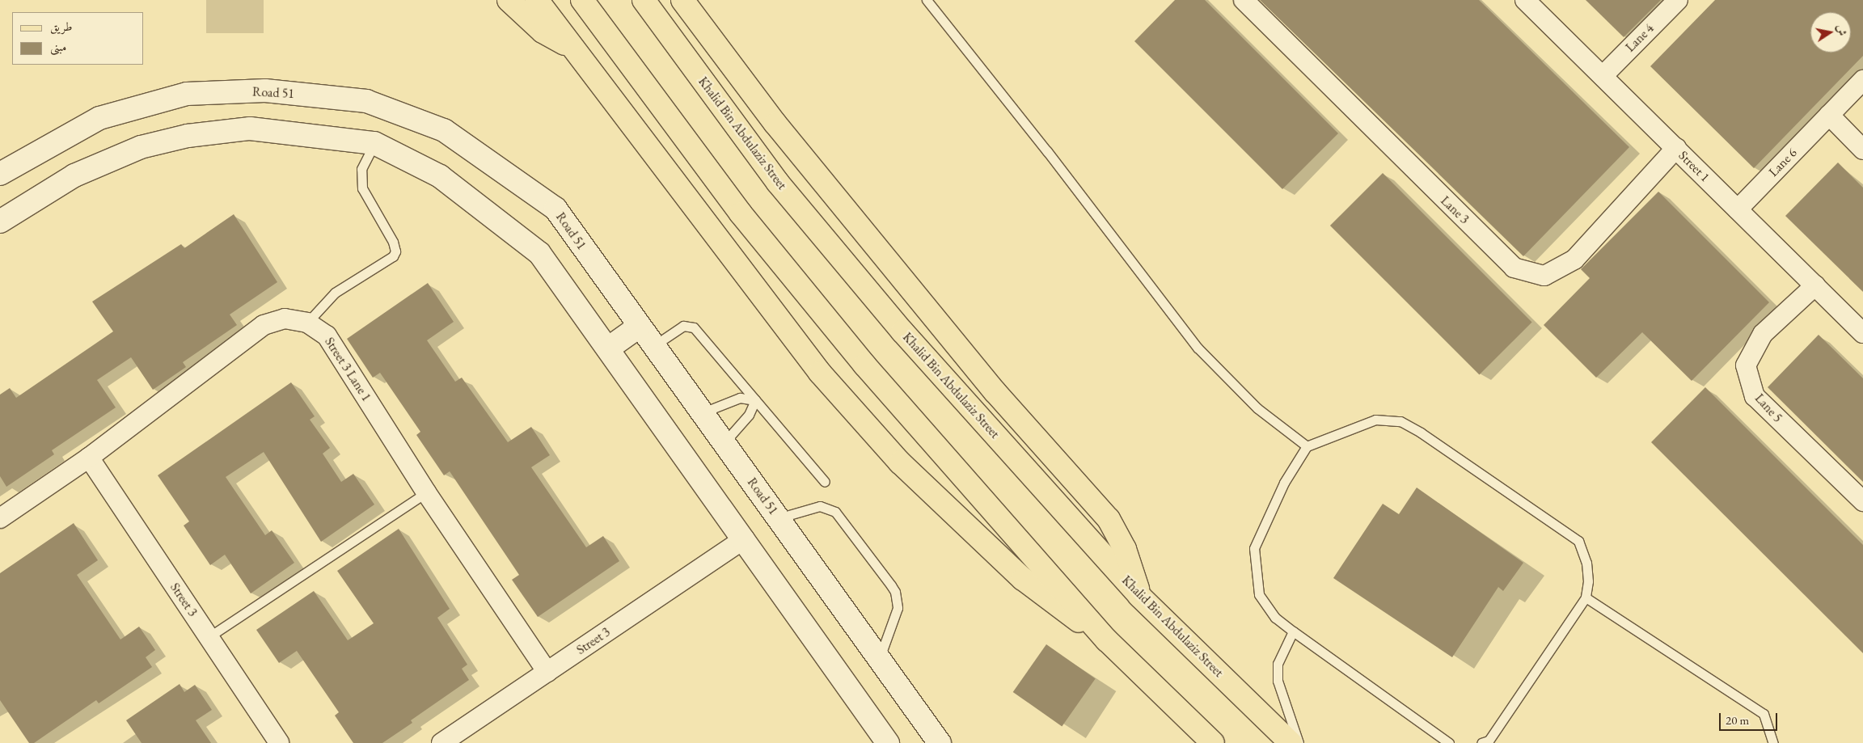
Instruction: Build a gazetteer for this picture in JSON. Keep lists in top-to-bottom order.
{
  "streets": {
    "main road": ["Khalid Bin Abdulaziz Street"],
    "street": [
      "Lane 4",
      "Road 51",
      "Lane 6",
      "Street 1",
      "Lane 3",
      "Street 3 Lane 1",
      "Lane 5",
      "Street 3"
    ]
  },
  "crossings": [
    ["Lane 4", "Street 1"],
    ["Lane 6", "Street 1"],
    ["Street 1", "Lane 3"],
    ["Street 1", "Lane 5"],
    ["Street 3 Lane 1", "Street 3"]
  ],
  "legend": ["طريق", "مبنى"],
  "scale_bar": "20 m",
  "north": "right"
}
